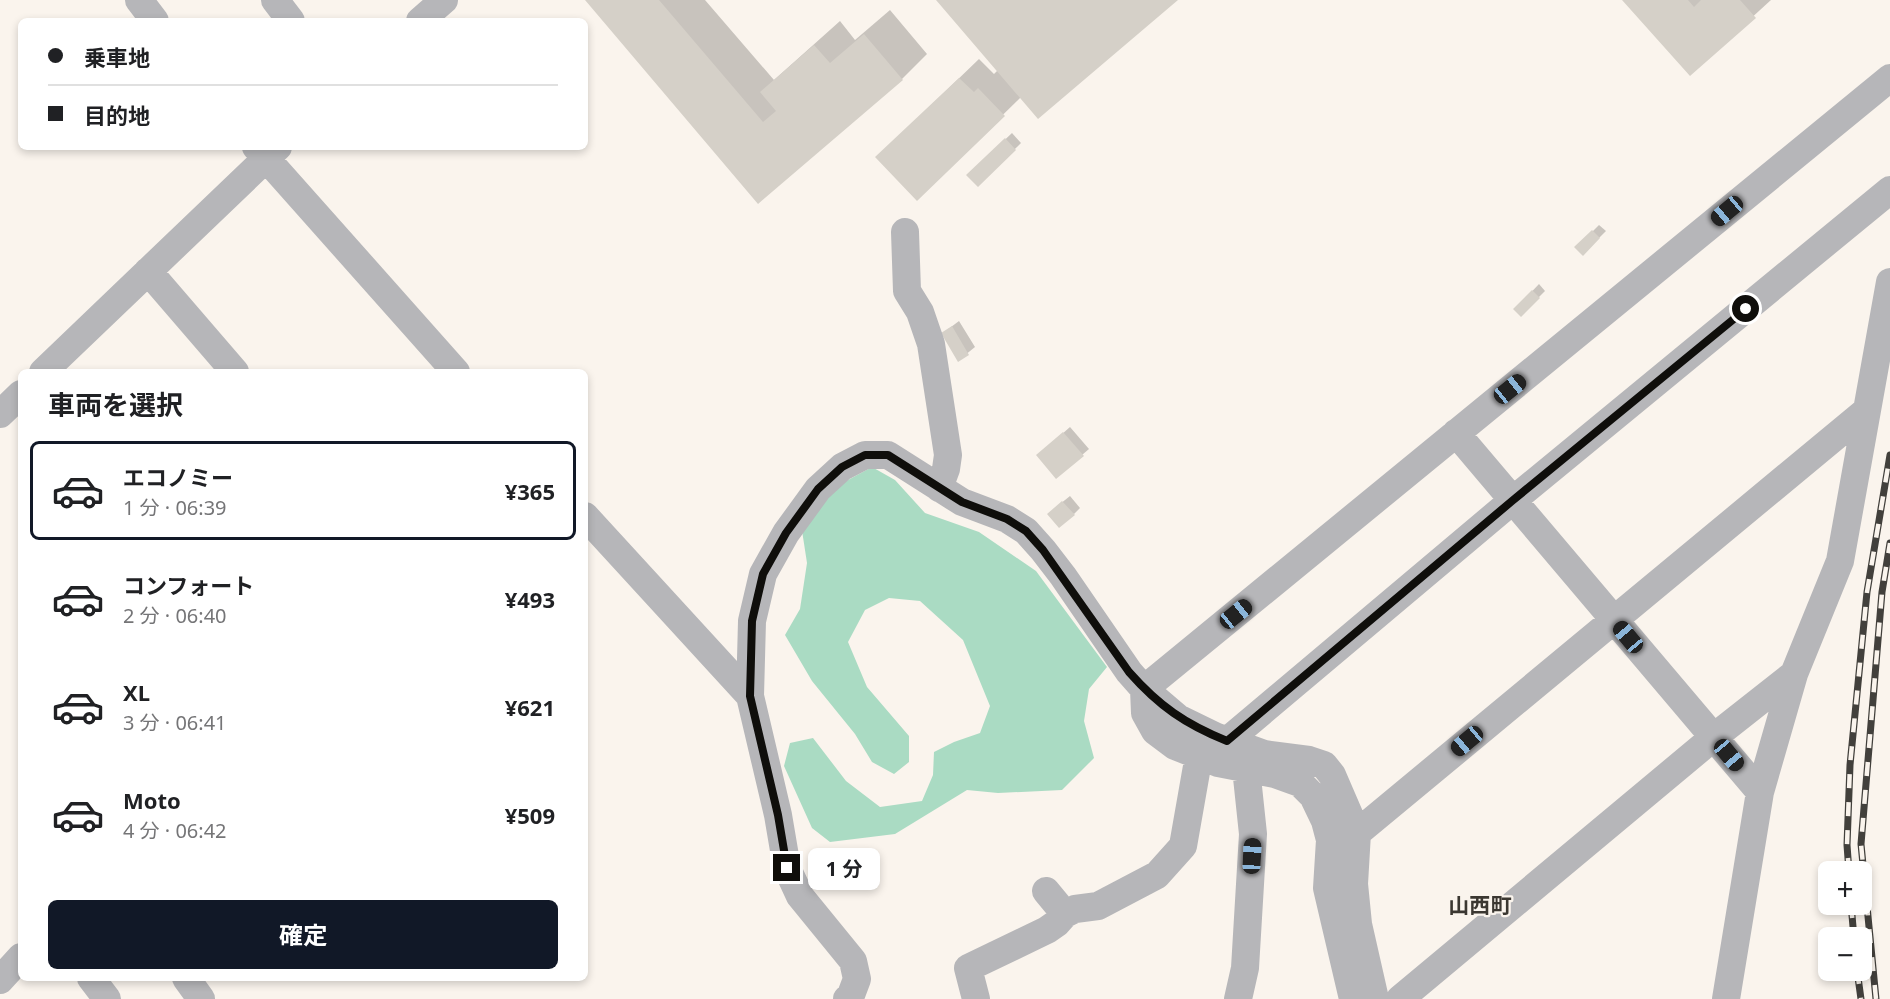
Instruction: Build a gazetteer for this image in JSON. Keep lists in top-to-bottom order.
{
  "districts": ["山西町"],
  "page": {
    "banner": ["乗車地", "目的地"],
    "heading": "車両を選択",
    "list": [
      {
        "name": "エコノミー",
        "note": "1 分 · 06:39",
        "value": "¥365"
      },
      {
        "name": "コンフォート",
        "note": "2 分 · 06:40",
        "value": "¥493"
      },
      {
        "name": "XL",
        "note": "3 分 · 06:41",
        "value": "¥621"
      },
      {
        "name": "Moto",
        "note": "4 分 · 06:42",
        "value": "¥509"
      }
    ],
    "bubble": "1 分",
    "map_buttons": ["+", "−"],
    "buttons": "確定"
  }
}
